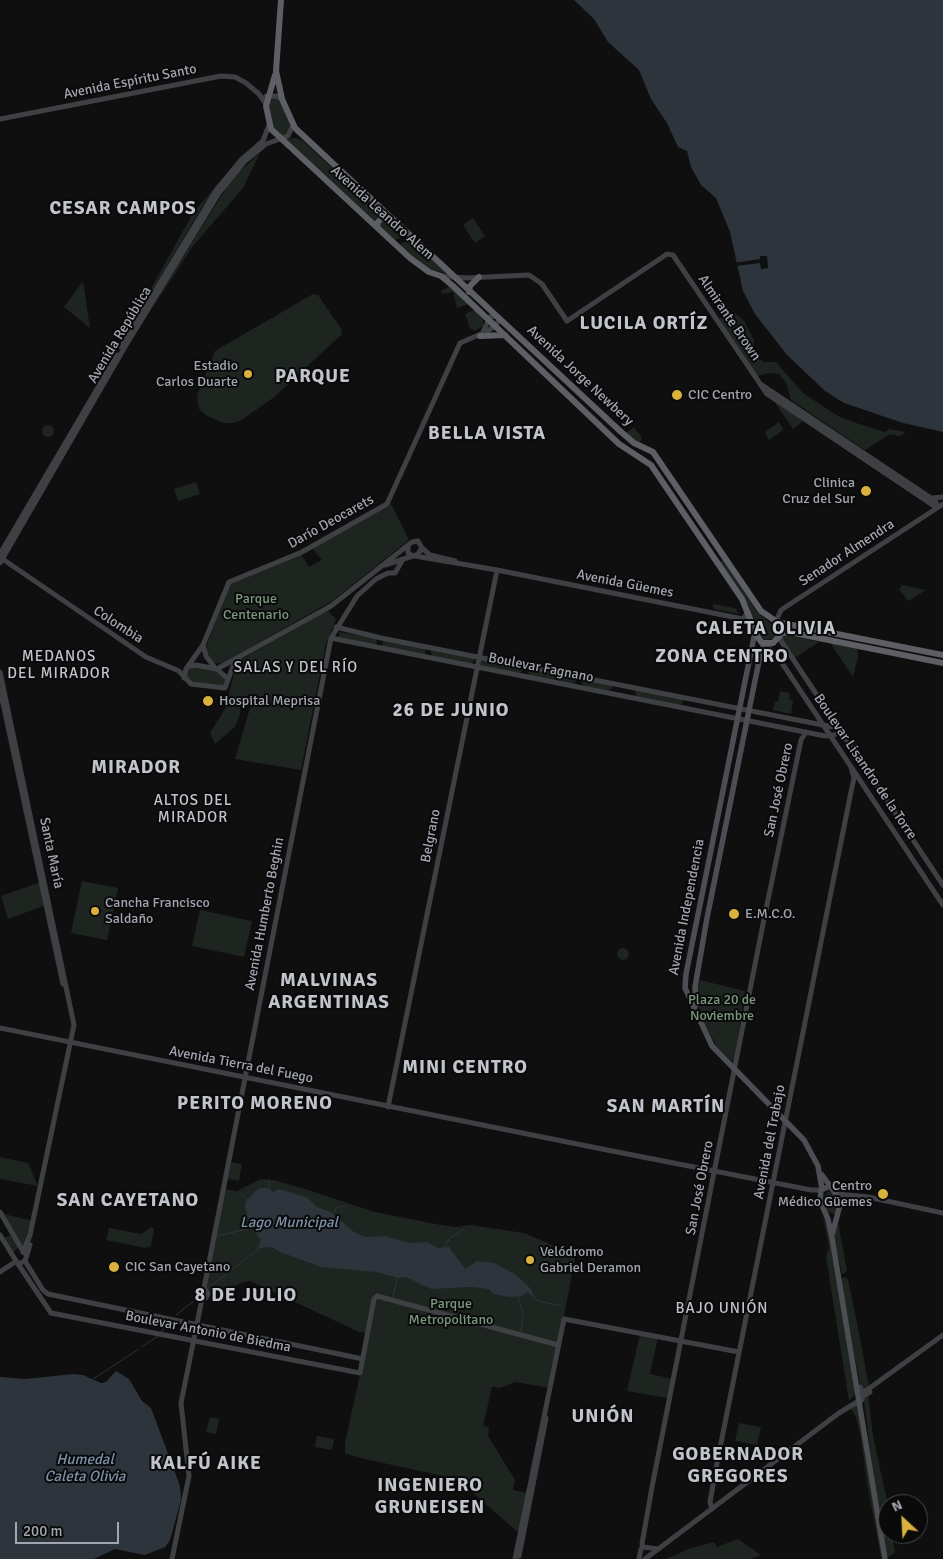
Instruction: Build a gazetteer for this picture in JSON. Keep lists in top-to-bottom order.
{
  "streets": {
    "highway": ["Avenida Leandro Alem", "Avenida Jorge Newbery"],
    "main road": ["Avenida Independencia"],
    "street": [
      "Avenida Espíritu Santo",
      "Almirante Brown",
      "Avenida República",
      "Darío Deocarets",
      "Senador Almendra",
      "Avenida Güemes",
      "Colombia",
      "Boulevar Fagnano",
      "Boulevar Lisandro de la Torre",
      "San José Obrero",
      "Belgrano",
      "Santa María",
      "Avenida Humberto Beghin",
      "Avenida Tierra del Fuego",
      "Avenida del Trabajo",
      "Boulevar Antonio de Biedma"
    ]
  },
  "crossings": [
    ["Avenida Espíritu Santo", "Avenida Leandro Alem"],
    ["Avenida Leandro Alem", "Avenida República"],
    ["Avenida Leandro Alem", "Avenida Jorge Newbery"],
    ["Avenida República", "Colombia"],
    ["Avenida Jorge Newbery", "Senador Almendra"],
    ["Avenida Jorge Newbery", "Avenida Güemes"],
    ["Darío Deocarets", "Colombia"],
    ["Avenida Güemes", "Belgrano"],
    ["Boulevar Fagnano", "Boulevar Lisandro de la Torre"],
    ["Boulevar Fagnano", "San José Obrero"],
    ["Boulevar Fagnano", "Belgrano"],
    ["Boulevar Fagnano", "Avenida Independencia"],
    ["Boulevar Fagnano", "Avenida Humberto Beghin"],
    ["Boulevar Lisandro de la Torre", "Avenida Independencia"],
    ["Boulevar Lisandro de la Torre", "Avenida del Trabajo"],
    ["San José Obrero", "Avenida Tierra del Fuego"],
    ["Belgrano", "Avenida Tierra del Fuego"],
    ["Santa María", "Avenida Tierra del Fuego"],
    ["Santa María", "Boulevar Antonio de Biedma"],
    ["Avenida Humberto Beghin", "Avenida Tierra del Fuego"],
    ["Avenida Humberto Beghin", "Boulevar Antonio de Biedma"],
    ["Avenida Tierra del Fuego", "Avenida del Trabajo"]
  ],
  "districts": [
    "CESAR CAMPOS",
    "LUCILA ORTÍZ",
    "PARQUE",
    "BELLA VISTA",
    "CALETA OLIVIA",
    "MEDANOS DEL MIRADOR",
    "ZONA CENTRO",
    "SALAS Y DEL RÍO",
    "26 DE JUNIO",
    "MIRADOR",
    "ALTOS DEL MIRADOR",
    "MALVINAS ARGENTINAS",
    "MINI CENTRO",
    "PERITO MORENO",
    "SAN MARTÍN",
    "SAN CAYETANO",
    "8 DE JULIO",
    "BAJO UNIÓN",
    "UNIÓN",
    "GOBERNADOR GREGORES",
    "KALFÚ AIKE",
    "INGENIERO GRUNEISEN"
  ],
  "water": ["Lago Municipal", "Humedal Caleta Olivia"],
  "parks": ["Parque Centenario", "Plaza 20 de Noviembre", "Parque Metropolitano"],
  "places": [
    "Estadio Carlos Duarte",
    "CIC Centro",
    "Clinica Cruz del Sur",
    "Hospital Meprisa",
    "Cancha Francisco Saldaño",
    "E.M.C.O.",
    "Centro Médico Güemes",
    "Velódromo Gabriel Deramon",
    "CIC San Cayetano"
  ],
  "scale_bar": "200 m",
  "north": "top left"
}
